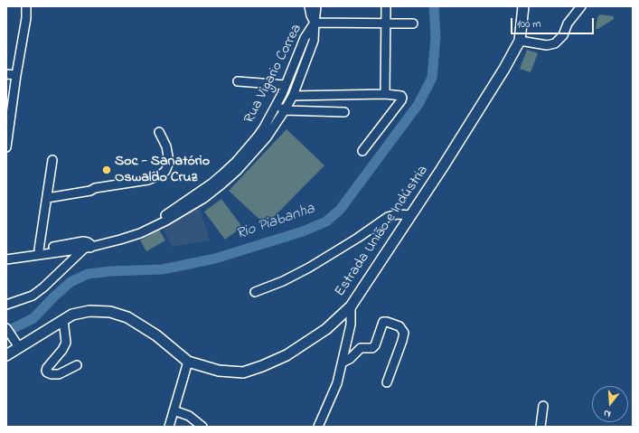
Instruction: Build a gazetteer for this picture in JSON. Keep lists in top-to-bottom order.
{
  "streets": {
    "main road": ["Estrada União e Indústria"],
    "street": ["Rua Vigario Correa"]
  },
  "water": ["Rio Piabanha"],
  "places": ["Soc - Sanatório Oswaldo Cruz"],
  "scale_bar": "100 m",
  "north": "bottom"
}
